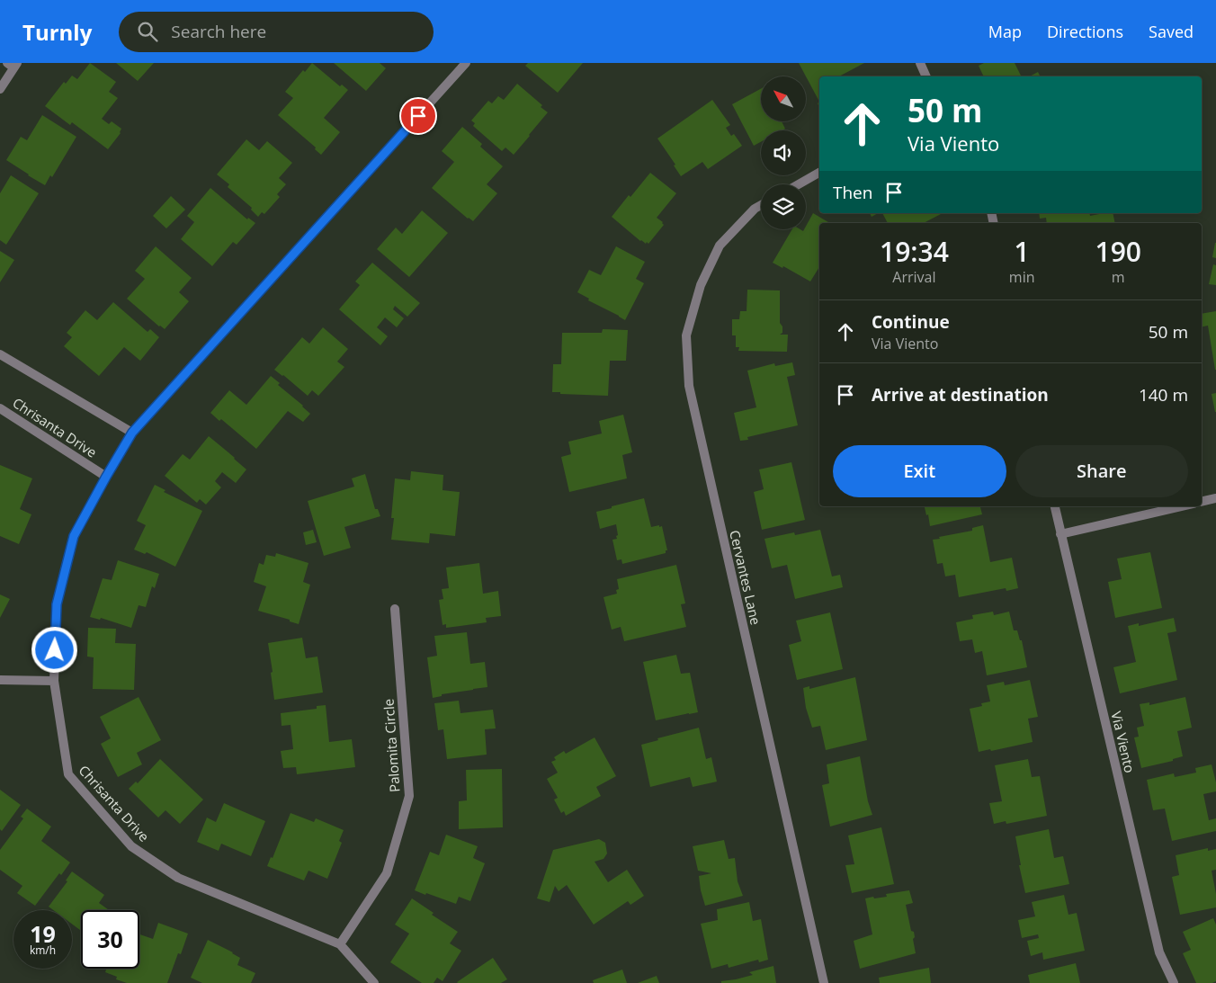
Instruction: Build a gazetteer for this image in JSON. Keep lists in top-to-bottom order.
{
  "streets": {
    "street": [
      "Chrisanta Drive",
      "Cervantes Lane",
      "Via Viento",
      "Palomita Circle"
    ]
  },
  "crossings": [
    ["Chrisanta Drive", "Palomita Circle"]
  ],
  "north": "top left",
  "page": {
    "header": "Turnly",
    "search": "Search here",
    "nav": ["Map", "Directions", "Saved"],
    "turn": ["50 m", "Via Viento"],
    "then": "Then",
    "eta": [
      "19:34",
      "Arrival",
      "1",
      "min",
      "190",
      "m"
    ],
    "list": [
      {
        "name": "Continue",
        "note": "Via Viento",
        "value": "50 m"
      },
      {
        "name": "Arrive at destination",
        "value": "140 m"
      }
    ],
    "buttons": ["Exit", "Share"],
    "speed": "19 km/h",
    "limit": "30"
  }
}
